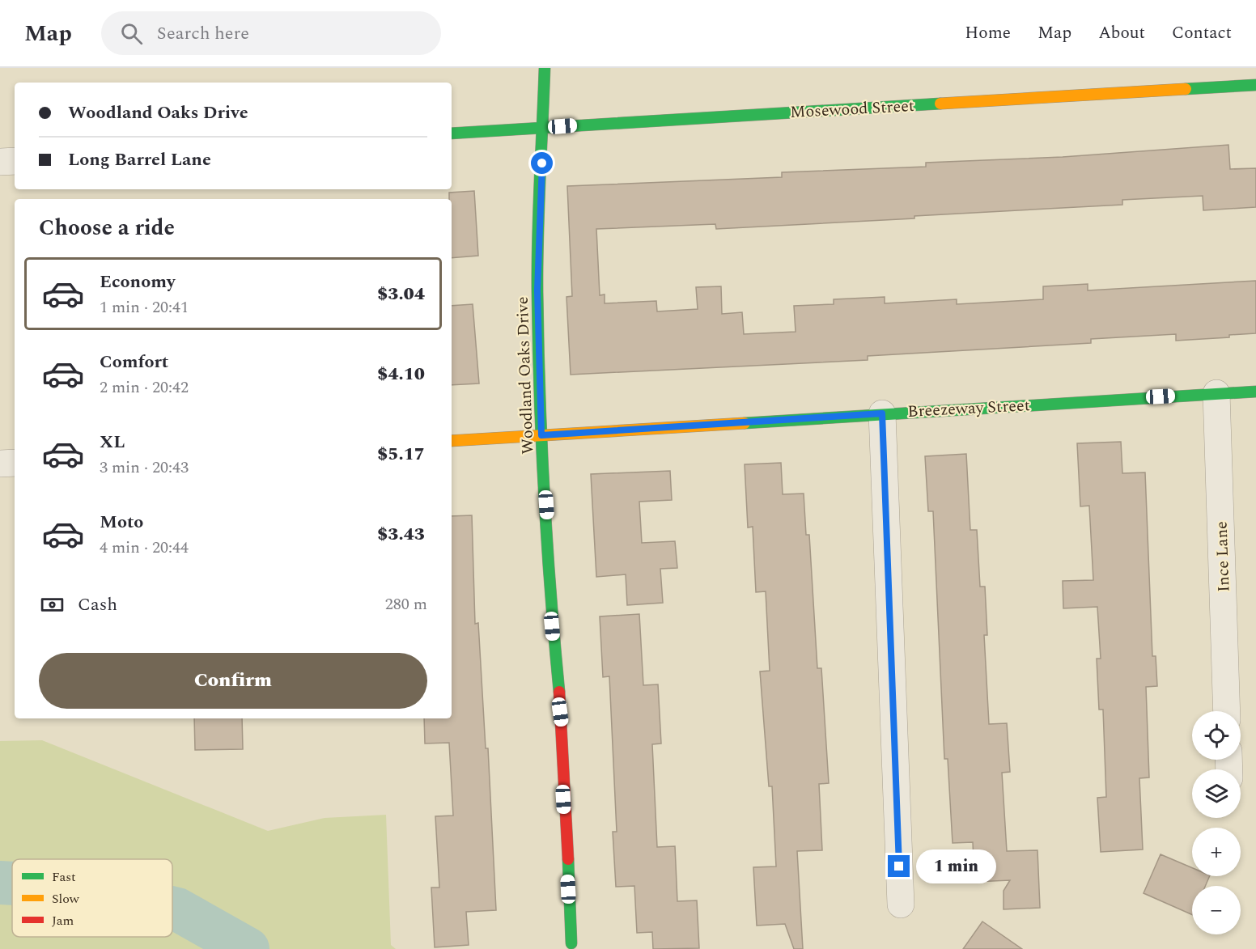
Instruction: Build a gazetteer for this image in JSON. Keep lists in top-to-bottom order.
{
  "streets": {
    "street": [
      "Mosewood Street",
      "Woodland Oaks Drive",
      "Breezeway Street",
      "Ince Lane"
    ]
  },
  "crossings": [
    ["Mosewood Street", "Woodland Oaks Drive"],
    ["Woodland Oaks Drive", "Breezeway Street"],
    ["Breezeway Street", "Ince Lane"]
  ],
  "legend": ["Fast", "Slow", "Jam"],
  "page": {
    "header": "Map",
    "search": "Search here",
    "nav": [
      "Home",
      "Map",
      "About",
      "Contact"
    ],
    "banner": ["Woodland Oaks Drive", "Long Barrel Lane"],
    "heading": "Choose a ride",
    "list": [
      {
        "name": "Economy",
        "note": "1 min · 20:41",
        "value": "$3.04"
      },
      {
        "name": "Comfort",
        "note": "2 min · 20:42",
        "value": "$4.10"
      },
      {
        "name": "XL",
        "note": "3 min · 20:43",
        "value": "$5.17"
      },
      {
        "name": "Moto",
        "note": "4 min · 20:44",
        "value": "$3.43"
      }
    ],
    "pay": ["Cash", "280 m"],
    "buttons": "Confirm",
    "map_buttons": ["+", "−"],
    "bubble": "1 min"
  }
}
